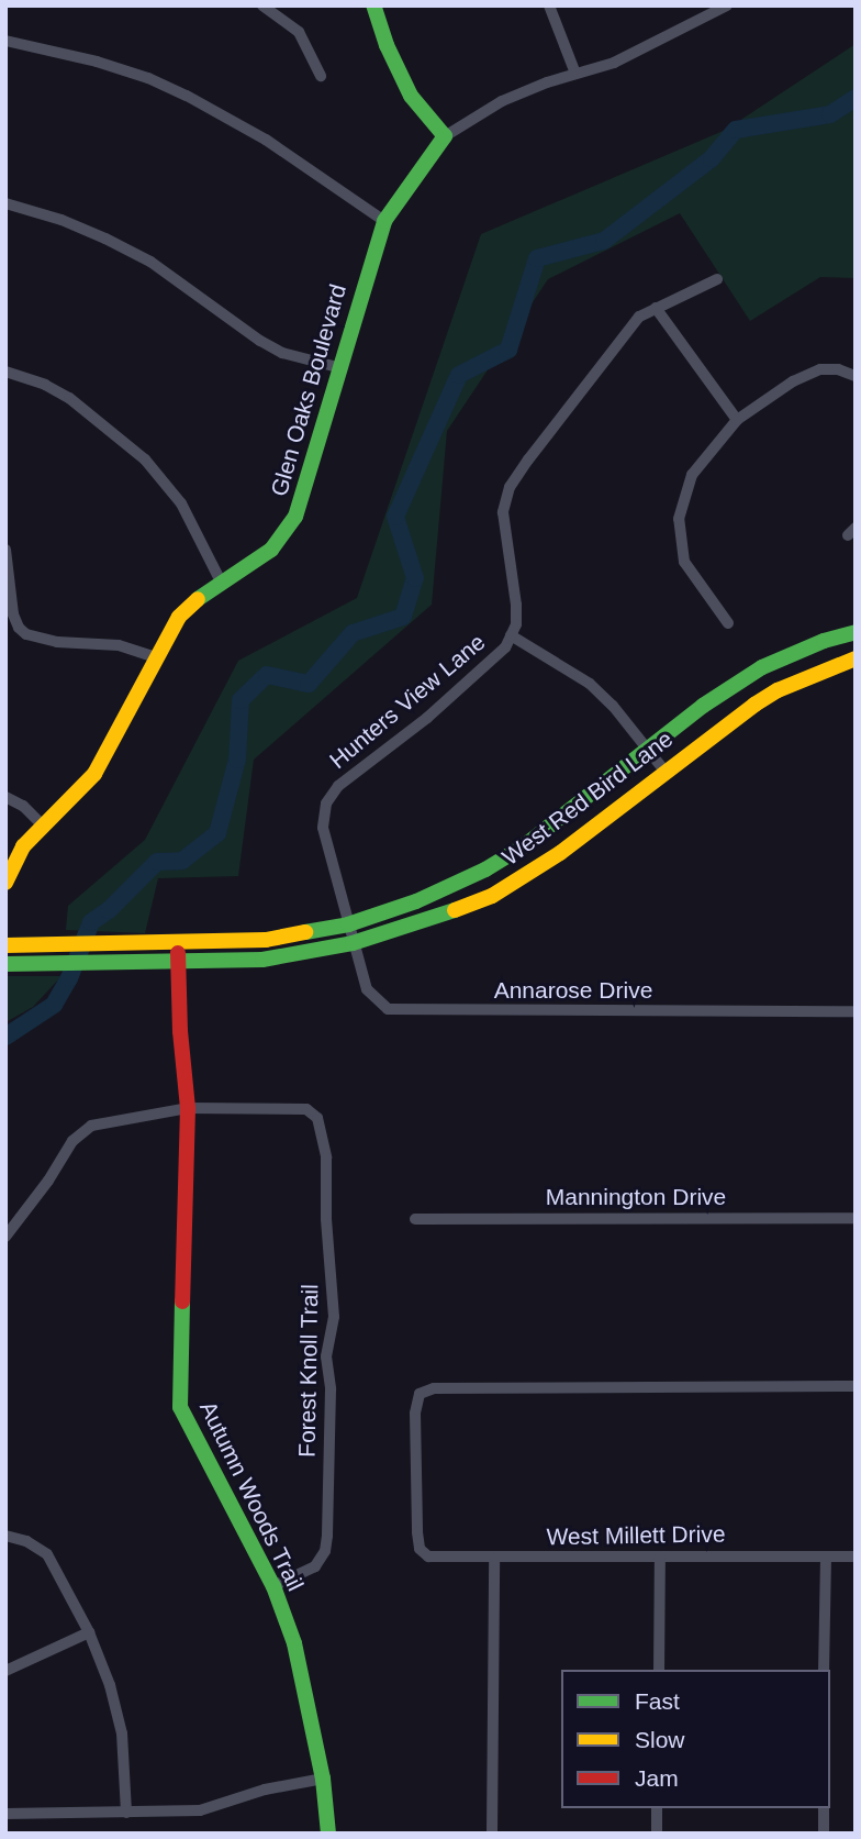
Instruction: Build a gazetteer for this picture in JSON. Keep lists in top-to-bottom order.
{
  "streets": {
    "street": [
      "Glen Oaks Boulevard",
      "Hunters View Lane",
      "West Red Bird Lane",
      "Annarose Drive",
      "Mannington Drive",
      "Forest Knoll Trail",
      "Autumn Woods Trail",
      "West Millett Drive"
    ]
  },
  "crossings": [
    ["Hunters View Lane", "West Red Bird Lane"],
    ["Hunters View Lane", "Annarose Drive"],
    ["West Red Bird Lane", "Annarose Drive"],
    ["West Red Bird Lane", "Autumn Woods Trail"],
    ["Forest Knoll Trail", "Autumn Woods Trail"]
  ],
  "legend": ["Fast", "Slow", "Jam"]
}
